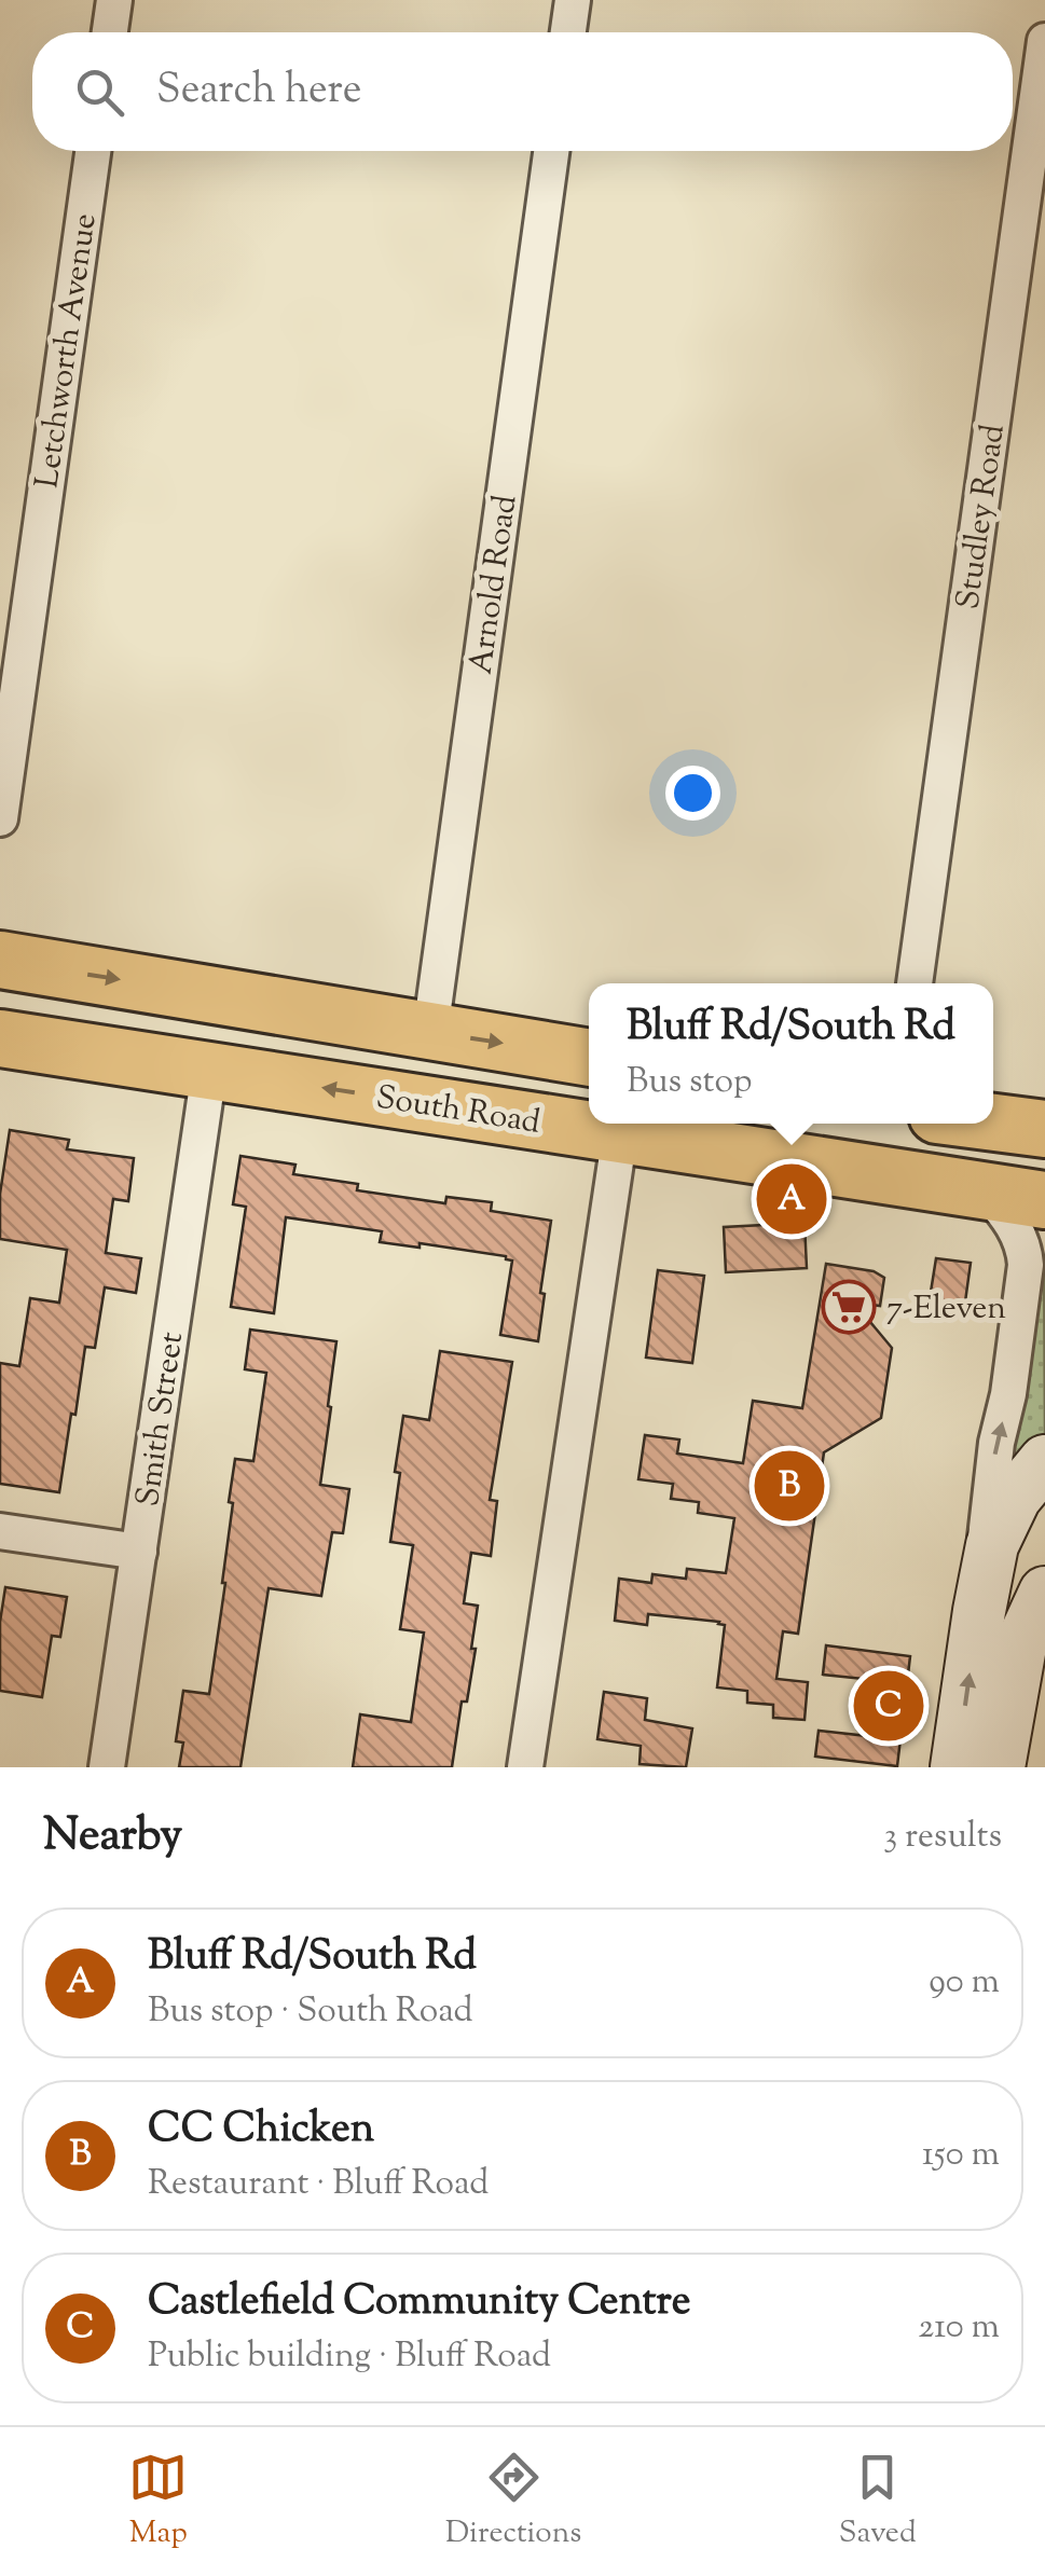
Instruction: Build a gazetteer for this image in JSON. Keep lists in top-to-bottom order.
{
  "streets": {
    "main road": ["South Road"],
    "street": [
      "Letchworth Avenue",
      "Studley Road",
      "Arnold Road",
      "Smith Street"
    ]
  },
  "crossings": [
    ["South Road", "Smith Street"]
  ],
  "places": {
    "supermarket": ["7-Eleven"]
  },
  "page": {
    "search": "Search here",
    "popup": ["Bluff Rd/South Rd", "Bus stop"],
    "pins": ["A", "B", "C"],
    "heading": ["Nearby", "3 results"],
    "list": [
      {
        "mark": "A",
        "name": "Bluff Rd/South Rd",
        "note": "Bus stop · South Road",
        "value": "90 m"
      },
      {
        "mark": "B",
        "name": "CC Chicken",
        "note": "Restaurant · Bluff Road",
        "value": "150 m"
      },
      {
        "mark": "C",
        "name": "Castlefield Community Centre",
        "note": "Public building · Bluff Road",
        "value": "210 m"
      }
    ],
    "nav": ["Map", "Directions", "Saved"]
  }
}
